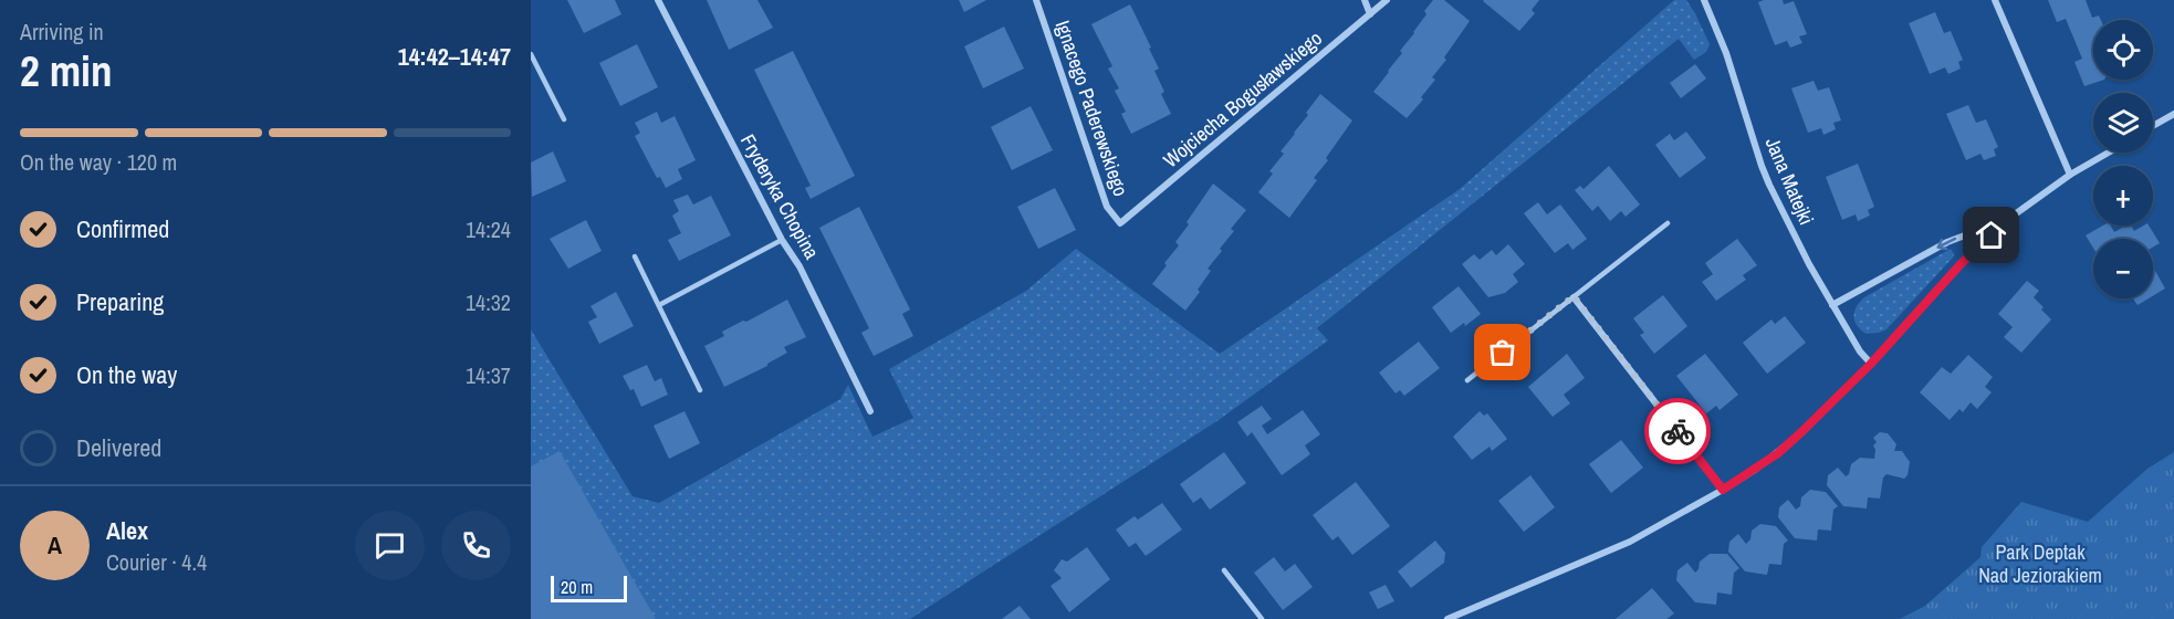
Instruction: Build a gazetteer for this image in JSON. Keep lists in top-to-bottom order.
{
  "streets": {
    "street": [
      "Wojciecha Bogusławskiego",
      "Ignacego Paderewskiego",
      "Jana Matejki",
      "Fryderyka Chopina"
    ]
  },
  "crossings": [
    ["Wojciecha Bogusławskiego", "Ignacego Paderewskiego"]
  ],
  "parks": ["Park Deptak Nad Jeziorakiem"],
  "scale_bar": "20 m",
  "page": {
    "heading": ["2 min", "Arriving in", "14:42–14:47"],
    "panel": ["Alex", "Courier · 4.4"],
    "map_buttons": ["+", "−"],
    "bar": "On the way · 120 m",
    "list": [
      ["Confirmed", "14:24"],
      ["Preparing", "14:32"],
      ["On the way", "14:37"],
      "Delivered"
    ],
    "round": "A",
    "scale": "20 m"
  }
}
